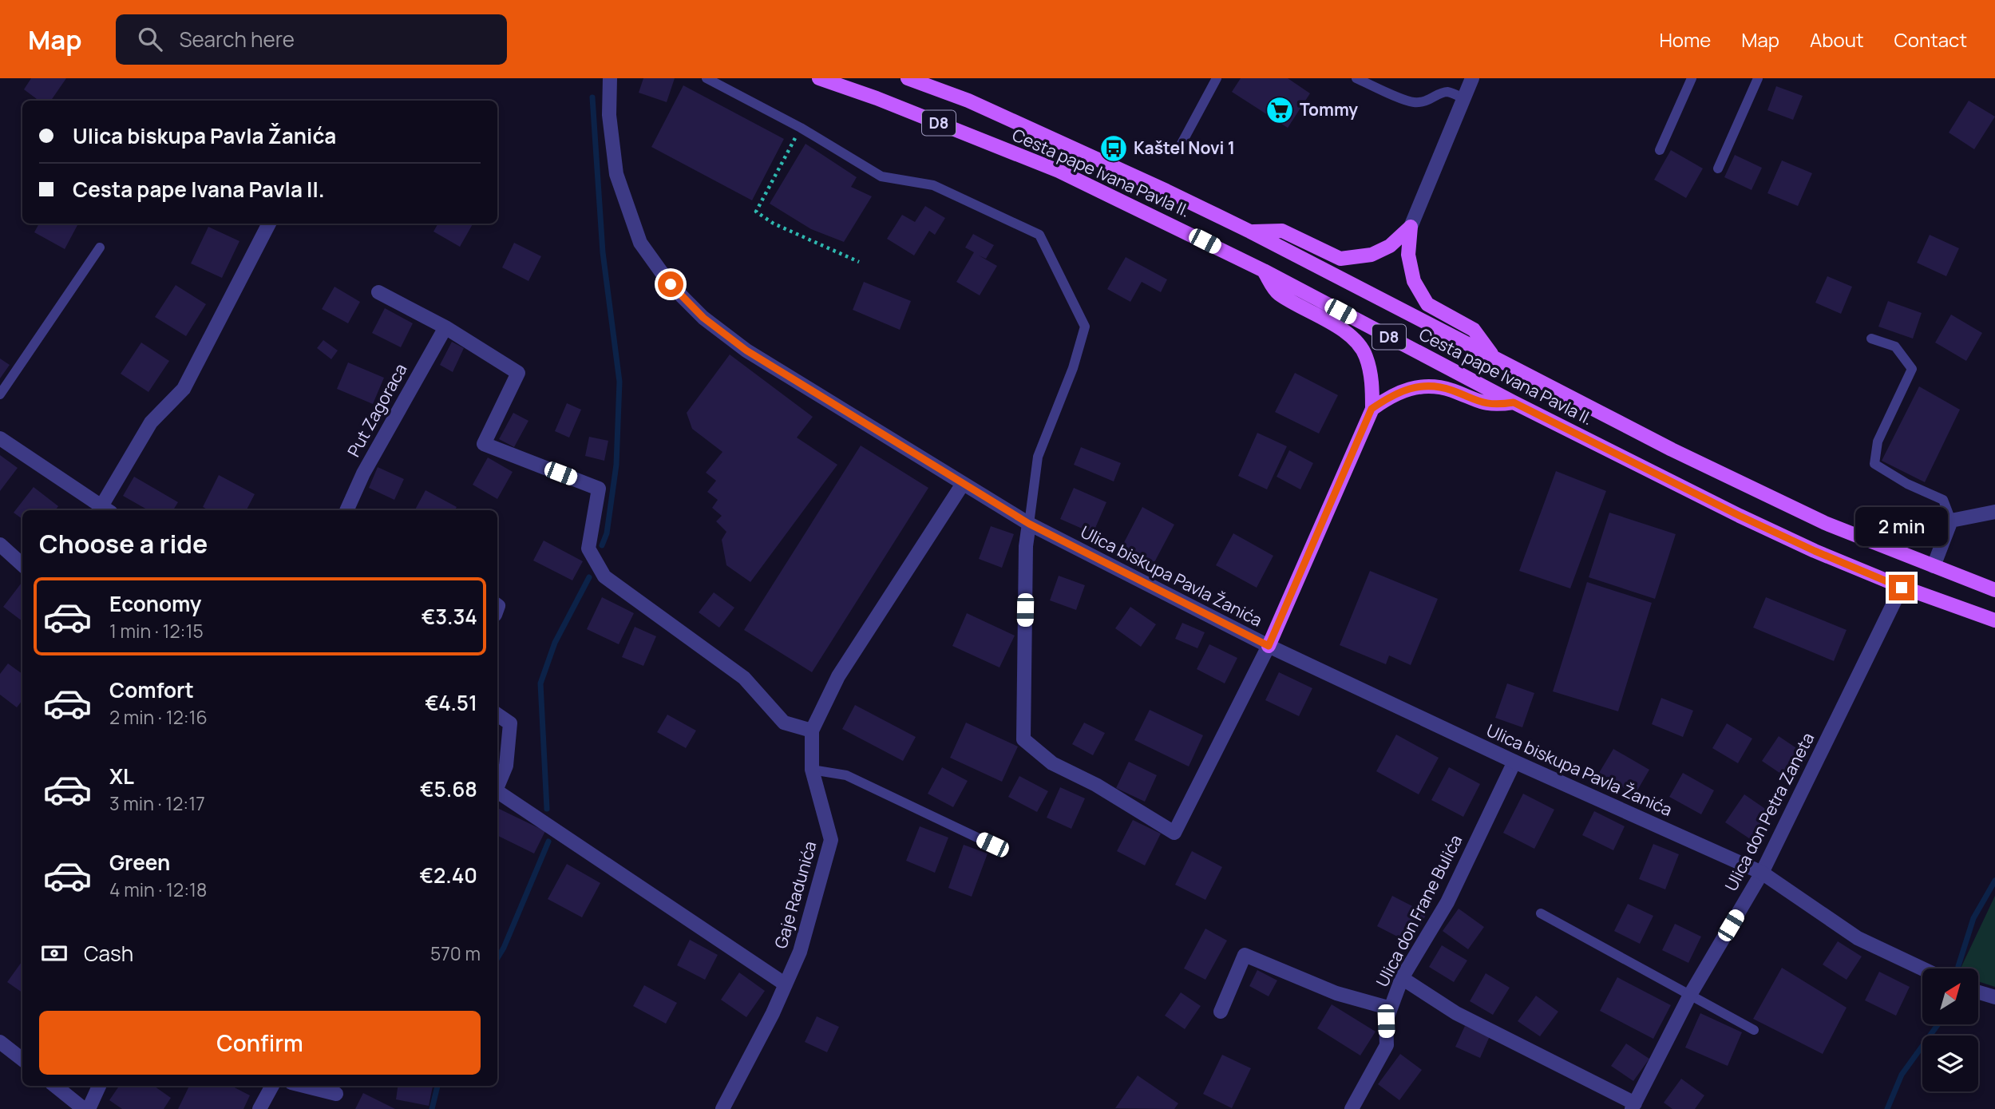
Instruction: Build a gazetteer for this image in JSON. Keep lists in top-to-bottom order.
{
  "streets": {
    "main road": ["D8", "Cesta pape Ivana Pavla II."],
    "street": [
      "Put Zagoraca",
      "Ulica biskupa Pavla Žanića",
      "Ulica don Petra Zaneta",
      "Gaje Radunića",
      "Ulica don Frane Bulića"
    ]
  },
  "crossings": [
    ["Cesta pape Ivana Pavla II.", "Ulica don Petra Zaneta"],
    ["Ulica biskupa Pavla Žanića", "Ulica don Petra Zaneta"],
    ["Ulica biskupa Pavla Žanića", "Gaje Radunića"],
    ["Ulica biskupa Pavla Žanića", "Ulica don Frane Bulića"]
  ],
  "places": {
    "supermarket": ["Tommy"],
    "bus stop": ["Kaštel Novi 1"]
  },
  "north": "top right",
  "page": {
    "header": "Map",
    "search": "Search here",
    "nav": [
      "Home",
      "Map",
      "About",
      "Contact"
    ],
    "banner": ["Ulica biskupa Pavla Žanića", "Cesta pape Ivana Pavla II."],
    "bubble": "2 min",
    "heading": "Choose a ride",
    "list": [
      {
        "name": "Economy",
        "note": "1 min · 12:15",
        "value": "€3.34"
      },
      {
        "name": "Comfort",
        "note": "2 min · 12:16",
        "value": "€4.51"
      },
      {
        "name": "XL",
        "note": "3 min · 12:17",
        "value": "€5.68"
      },
      {
        "name": "Green",
        "note": "4 min · 12:18",
        "value": "€2.40"
      }
    ],
    "pay": ["Cash", "570 m"],
    "buttons": "Confirm"
  }
}
